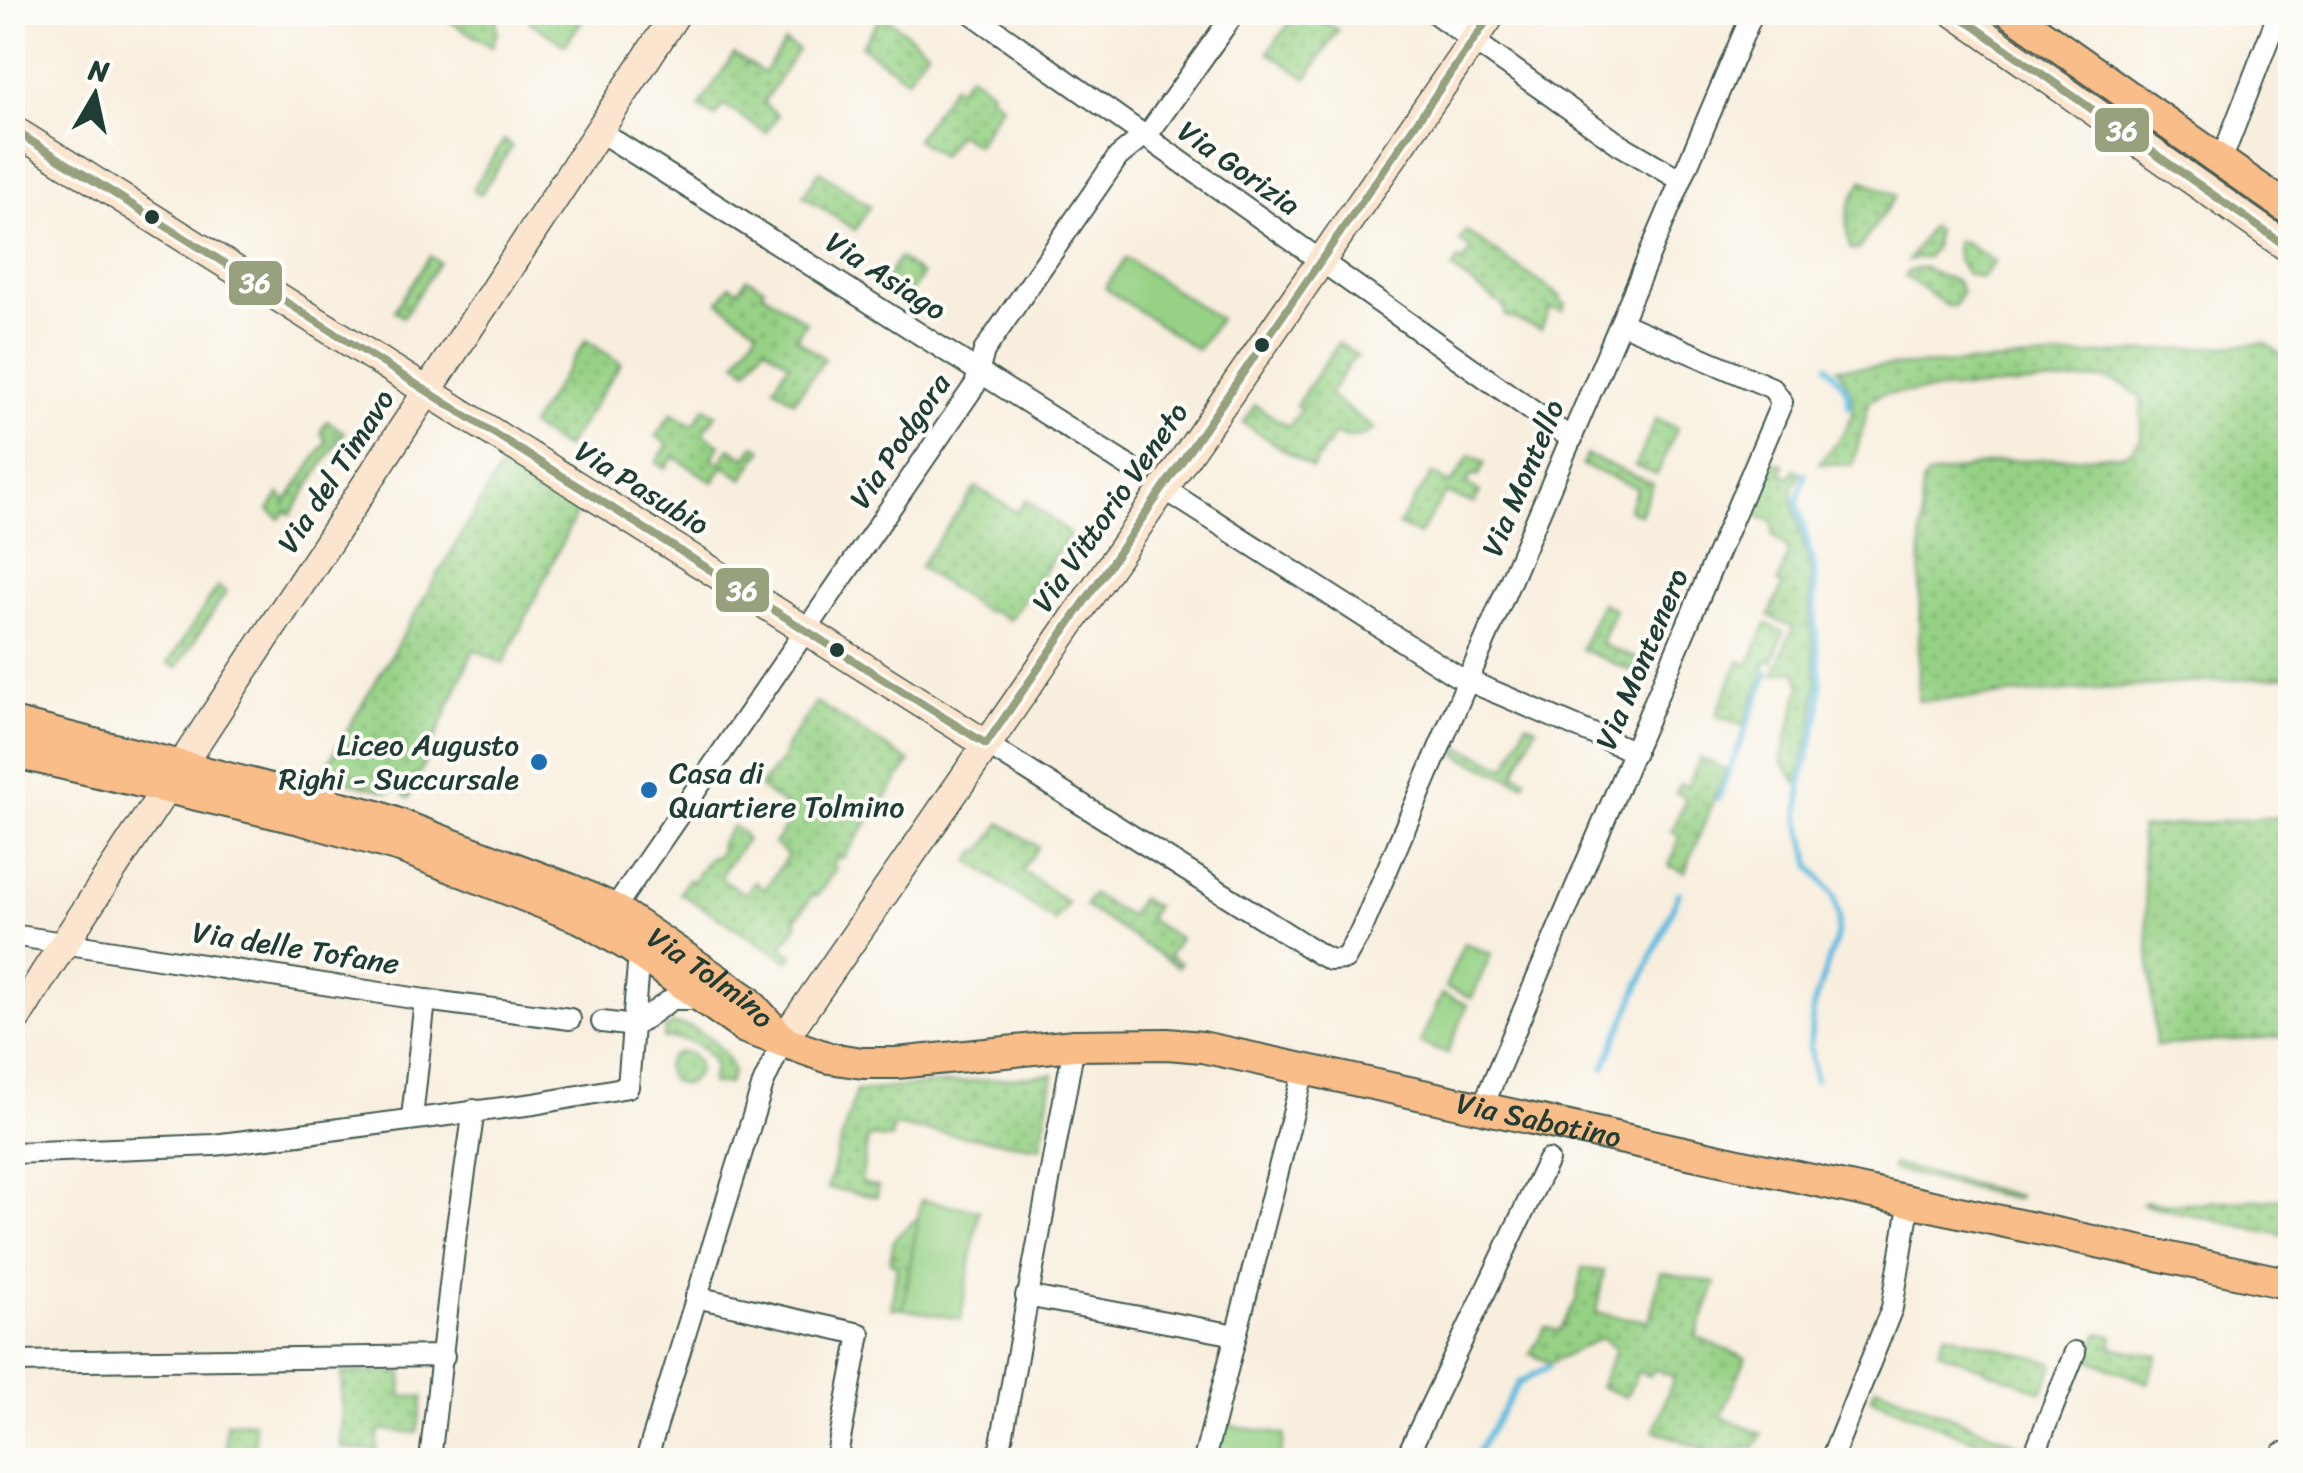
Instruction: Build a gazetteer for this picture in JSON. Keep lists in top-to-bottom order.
{
  "streets": {
    "main road": ["Via Tolmino", "Via Sabotino"],
    "street": [
      "Via Gorizia",
      "Via Asiago",
      "Via Podgora",
      "Via del Timavo",
      "Via Montello",
      "Via Pasubio",
      "Via Vittorio Veneto",
      "Via Montenero",
      "Via delle Tofane"
    ]
  },
  "crossings": [
    ["Via Gorizia", "Via Podgora"],
    ["Via Gorizia", "Via Montello"],
    ["Via Gorizia", "Via Vittorio Veneto"],
    ["Via Asiago", "Via Podgora"],
    ["Via Asiago", "Via del Timavo"],
    ["Via Podgora", "Via Pasubio"],
    ["Via Podgora", "Via Tolmino"],
    ["Via del Timavo", "Via Pasubio"],
    ["Via del Timavo", "Via delle Tofane"],
    ["Via del Timavo", "Via Tolmino"],
    ["Via Montello", "Via Pasubio"],
    ["Via Montello", "Via Montenero"],
    ["Via Pasubio", "Via Vittorio Veneto"],
    ["Via Vittorio Veneto", "Via Tolmino"],
    ["Via Vittorio Veneto", "Via Sabotino"],
    ["Via Montenero", "Via Sabotino"],
    ["Via Tolmino", "Via Sabotino"]
  ],
  "places": ["Liceo Augusto Righi - Succursale", "Casa di Quartiere Tolmino"],
  "lines": ["transit line 36"],
  "north": "top"
}
